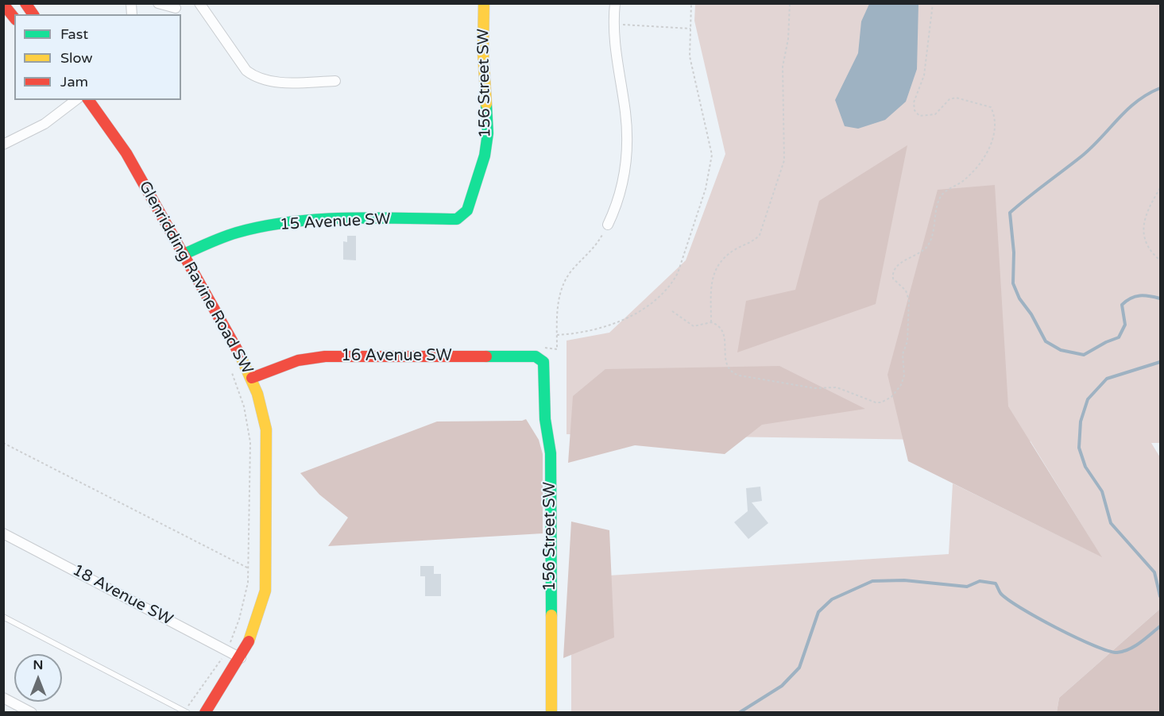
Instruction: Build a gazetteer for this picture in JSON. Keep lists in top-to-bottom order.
{
  "streets": {
    "street": [
      "156 Street SW",
      "15 Avenue SW",
      "Glenridding Ravine Road SW",
      "16 Avenue SW",
      "18 Avenue SW"
    ]
  },
  "crossings": [
    ["156 Street SW", "15 Avenue SW"],
    ["156 Street SW", "16 Avenue SW"],
    ["15 Avenue SW", "Glenridding Ravine Road SW"],
    ["Glenridding Ravine Road SW", "16 Avenue SW"],
    ["Glenridding Ravine Road SW", "18 Avenue SW"]
  ],
  "legend": ["Fast", "Slow", "Jam"],
  "north": "top"
}
